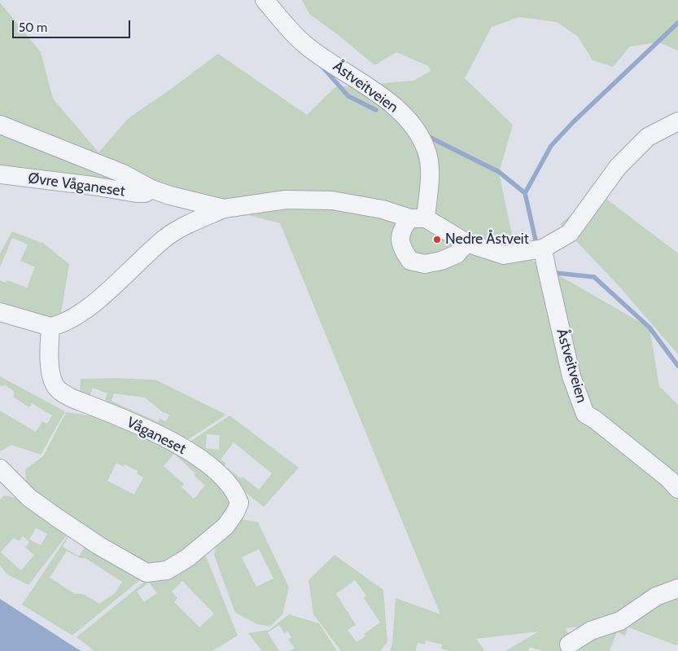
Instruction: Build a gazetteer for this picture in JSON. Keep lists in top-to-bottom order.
{
  "streets": {
    "street": ["Åstveitveien", "Øvre Våganeset", "Våganeset"]
  },
  "places": ["Nedre Åstveit"],
  "scale_bar": "50 m"
}
